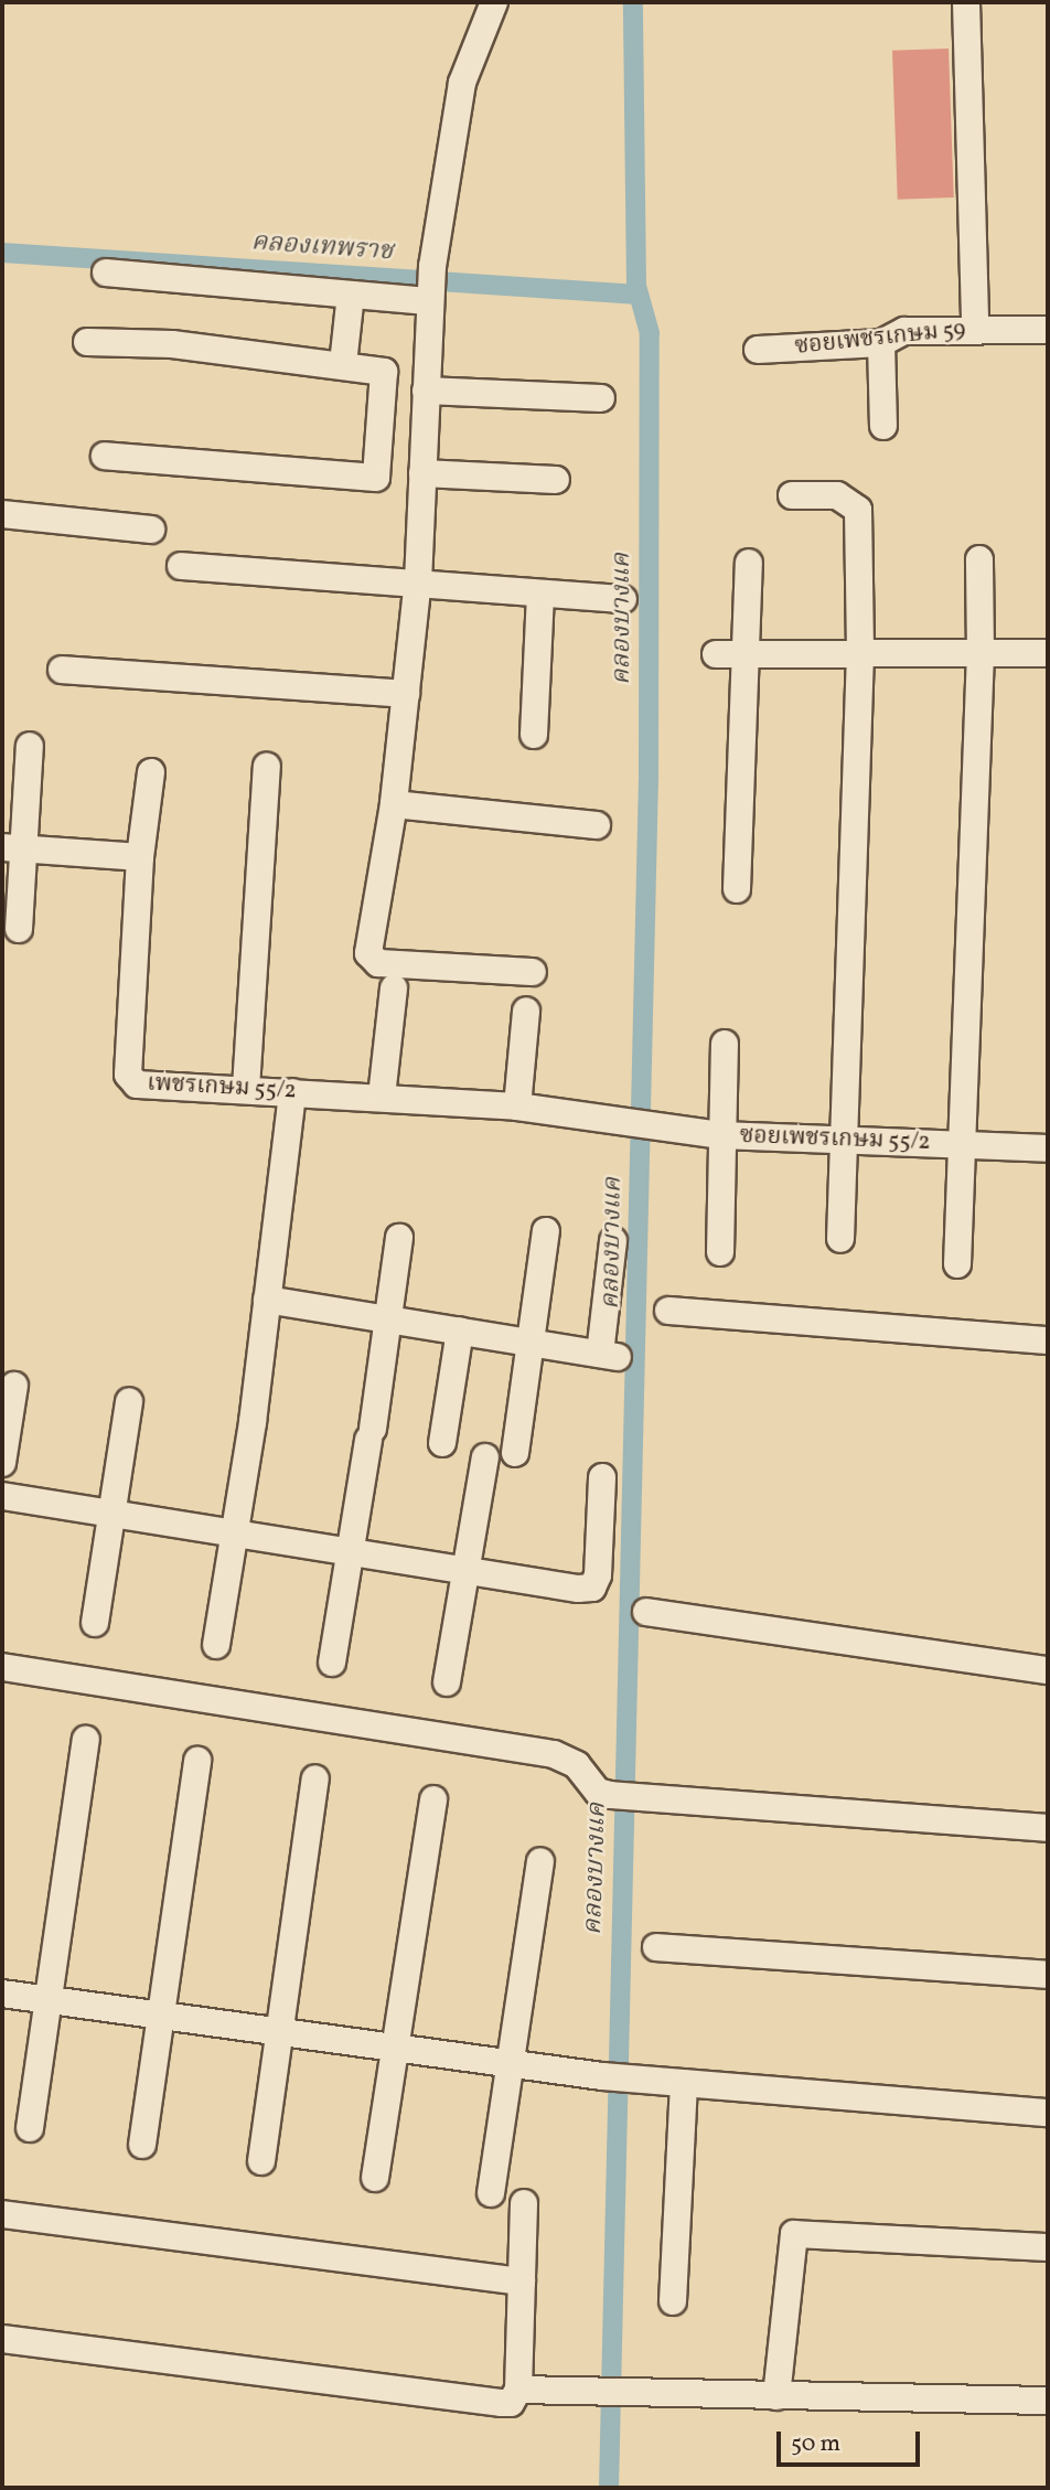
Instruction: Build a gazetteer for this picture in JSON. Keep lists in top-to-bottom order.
{
  "streets": {
    "street": ["ซอยเพชรเกษม 59", "เพชรเกษม 55/2", "ซอยเพชรเกษม 55/2"]
  },
  "crossings": [
    ["เพชรเกษม 55/2", "ซอยเพชรเกษม 55/2"]
  ],
  "water": ["คลองเทพราช", "คลองบางแค"],
  "scale_bar": "50 m"
}
